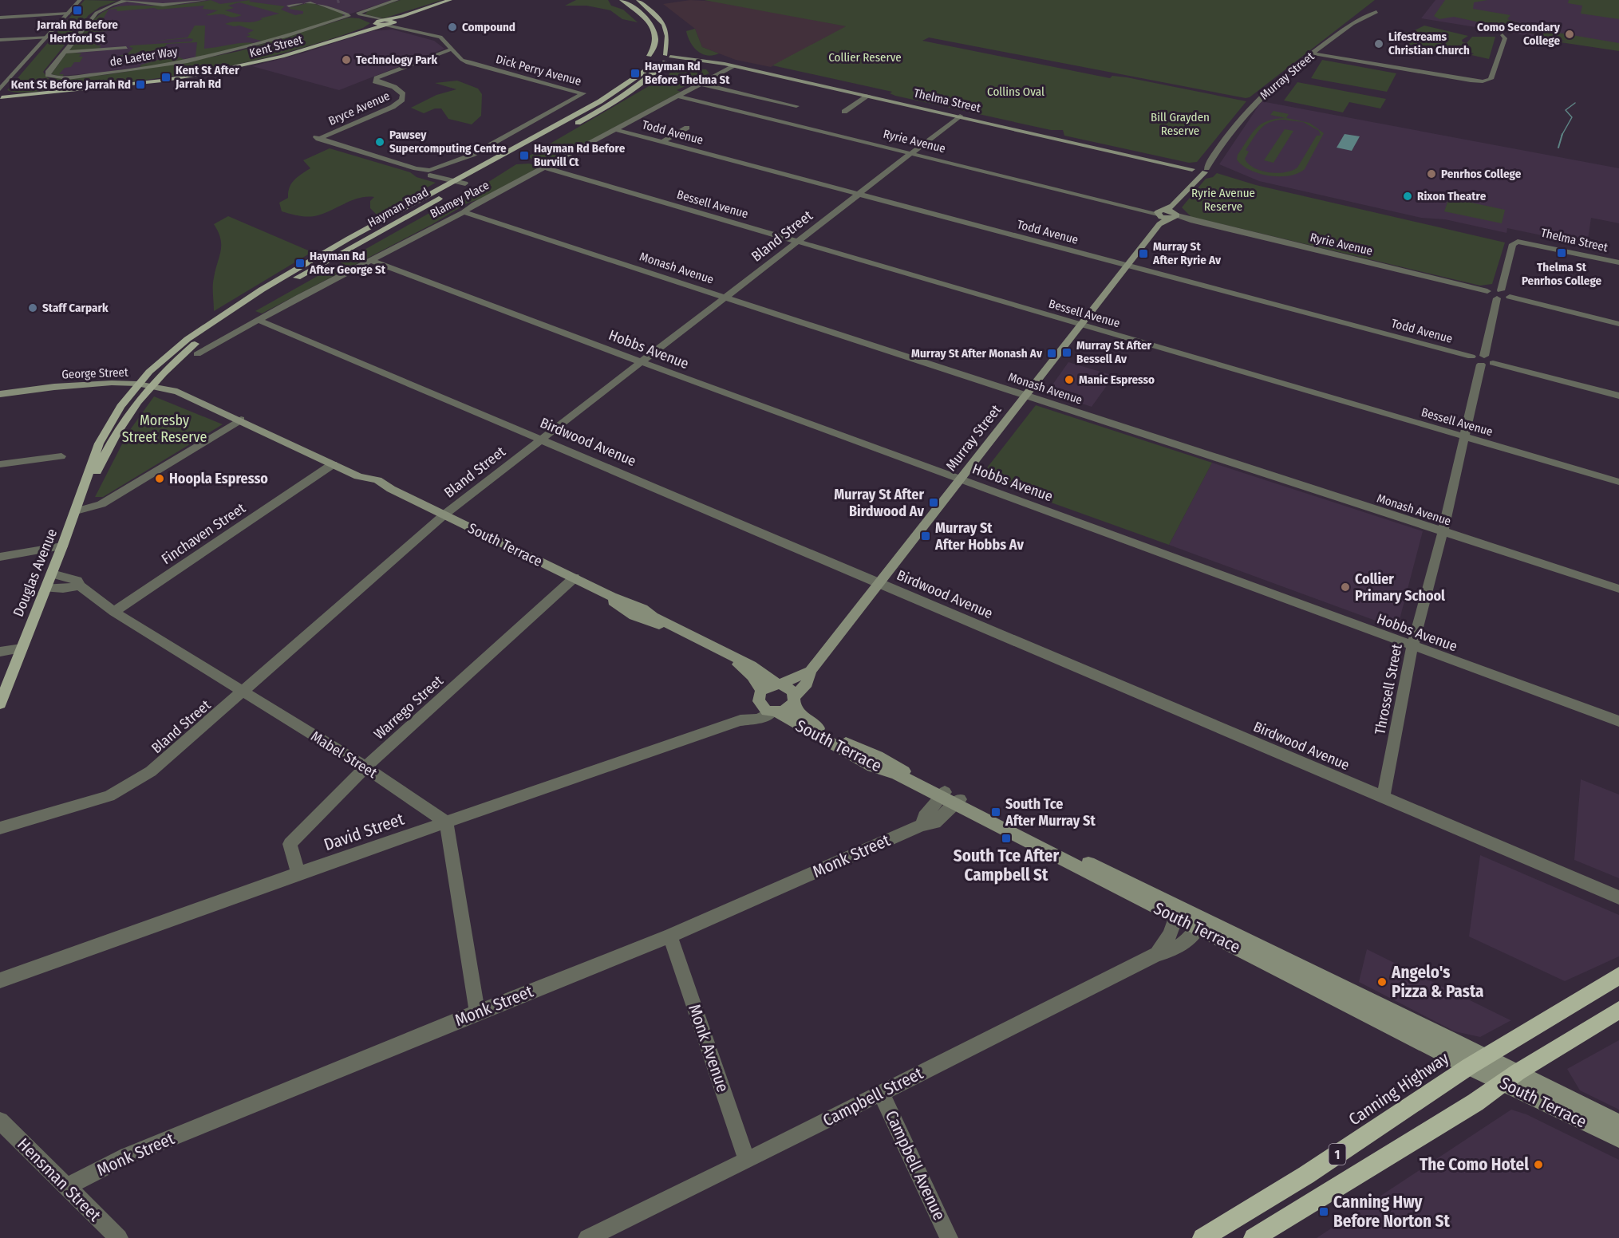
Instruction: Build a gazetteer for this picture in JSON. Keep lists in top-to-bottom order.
{
  "streets": {
    "highway": ["Canning Highway", "1"],
    "main road": [
      "Kent Street",
      "Murray Street",
      "Thelma Street",
      "Hayman Road",
      "George Street",
      "South Terrace",
      "Douglas Avenue"
    ],
    "street": [
      "de Laeter Way",
      "Dick Perry Avenue",
      "Bryce Avenue",
      "Todd Avenue",
      "Ryrie Avenue",
      "Blamey Place",
      "Bessell Avenue",
      "Bland Street",
      "Monash Avenue",
      "Hobbs Avenue",
      "Birdwood Avenue",
      "Finchaven Street",
      "Throssell Street",
      "Warrego Street",
      "Mabel Street",
      "David Street",
      "Monk Street",
      "Monk Avenue",
      "Campbell Street",
      "Campbell Avenue",
      "Hensman Street"
    ]
  },
  "crossings": [
    ["Kent Street", "Dick Perry Avenue"],
    ["de Laeter Way", "Dick Perry Avenue"],
    ["Dick Perry Avenue", "Bryce Avenue"],
    ["Murray Street", "Thelma Street"],
    ["Murray Street", "Todd Avenue"],
    ["Murray Street", "Ryrie Avenue"],
    ["Murray Street", "Bessell Avenue"],
    ["Murray Street", "Monash Avenue"],
    ["Murray Street", "Hobbs Avenue"],
    ["Murray Street", "Birdwood Avenue"],
    ["Murray Street", "South Terrace"],
    ["Murray Street", "David Street"],
    ["Thelma Street", "Blamey Place"],
    ["Thelma Street", "Bland Street"],
    ["Thelma Street", "Throssell Street"],
    ["Todd Avenue", "Blamey Place"],
    ["Todd Avenue", "Bland Street"],
    ["Todd Avenue", "Throssell Street"],
    ["Ryrie Avenue", "Blamey Place"],
    ["Ryrie Avenue", "Bland Street"],
    ["Ryrie Avenue", "Throssell Street"],
    ["Blamey Place", "Bessell Avenue"],
    ["Blamey Place", "Monash Avenue"],
    ["Blamey Place", "Hobbs Avenue"],
    ["Blamey Place", "Birdwood Avenue"],
    ["Bessell Avenue", "Bland Street"],
    ["Bessell Avenue", "Throssell Street"],
    ["Hayman Road", "George Street"],
    ["Hayman Road", "Douglas Avenue"],
    ["Bland Street", "Monash Avenue"],
    ["Bland Street", "Hobbs Avenue"],
    ["Bland Street", "Birdwood Avenue"],
    ["Bland Street", "South Terrace"],
    ["Bland Street", "Mabel Street"],
    ["Monash Avenue", "Throssell Street"],
    ["Hobbs Avenue", "Throssell Street"],
    ["George Street", "South Terrace"],
    ["George Street", "Douglas Avenue"],
    ["Birdwood Avenue", "Throssell Street"],
    ["Finchaven Street", "South Terrace"],
    ["Finchaven Street", "Mabel Street"],
    ["South Terrace", "Warrego Street"],
    ["South Terrace", "David Street"],
    ["South Terrace", "Monk Street"],
    ["South Terrace", "Canning Highway"],
    ["South Terrace", "Campbell Street"],
    ["South Terrace", "1"],
    ["Douglas Avenue", "Mabel Street"],
    ["Warrego Street", "Mabel Street"],
    ["Warrego Street", "David Street"],
    ["Mabel Street", "David Street"],
    ["Monk Street", "Monk Avenue"],
    ["Monk Street", "Hensman Street"],
    ["Monk Avenue", "Campbell Street"],
    ["Campbell Street", "Campbell Avenue"]
  ],
  "parks": [
    "Collier Reserve",
    "Collins Oval",
    "Bill Grayden Reserve",
    "Ryrie Avenue Reserve",
    "Moresby Street Reserve"
  ],
  "places": {
    "transit": [
      "Jarrah Rd Before Hertford St",
      "Hayman Rd Before Thelma St",
      "Kent St After Jarrah Rd",
      "Kent St Before Jarrah Rd",
      "Hayman Rd Before Burvill Ct",
      "Thelma St Penrhos College",
      "Murray St After Ryrie Av",
      "Hayman Rd After George St",
      "Murray St After Bessell Av",
      "Murray St After Monash Av",
      "Murray St After Birdwood Av",
      "Murray St After Hobbs Av",
      "South Tce After Murray St",
      "South Tce After Campbell St",
      "Canning Hwy Before Norton St"
    ],
    "other": [
      "Compound",
      "Como Secondary College",
      "Lifestreams Christian Church",
      "Technology Park",
      "Pawsey Supercomputing Centre",
      "Penrhos College",
      "Rixon Theatre",
      "Staff Carpark",
      "Manic Espresso",
      "Hoopla Espresso",
      "Collier Primary School",
      "Angelo's Pizza & Pasta",
      "The Como Hotel"
    ]
  }
}
